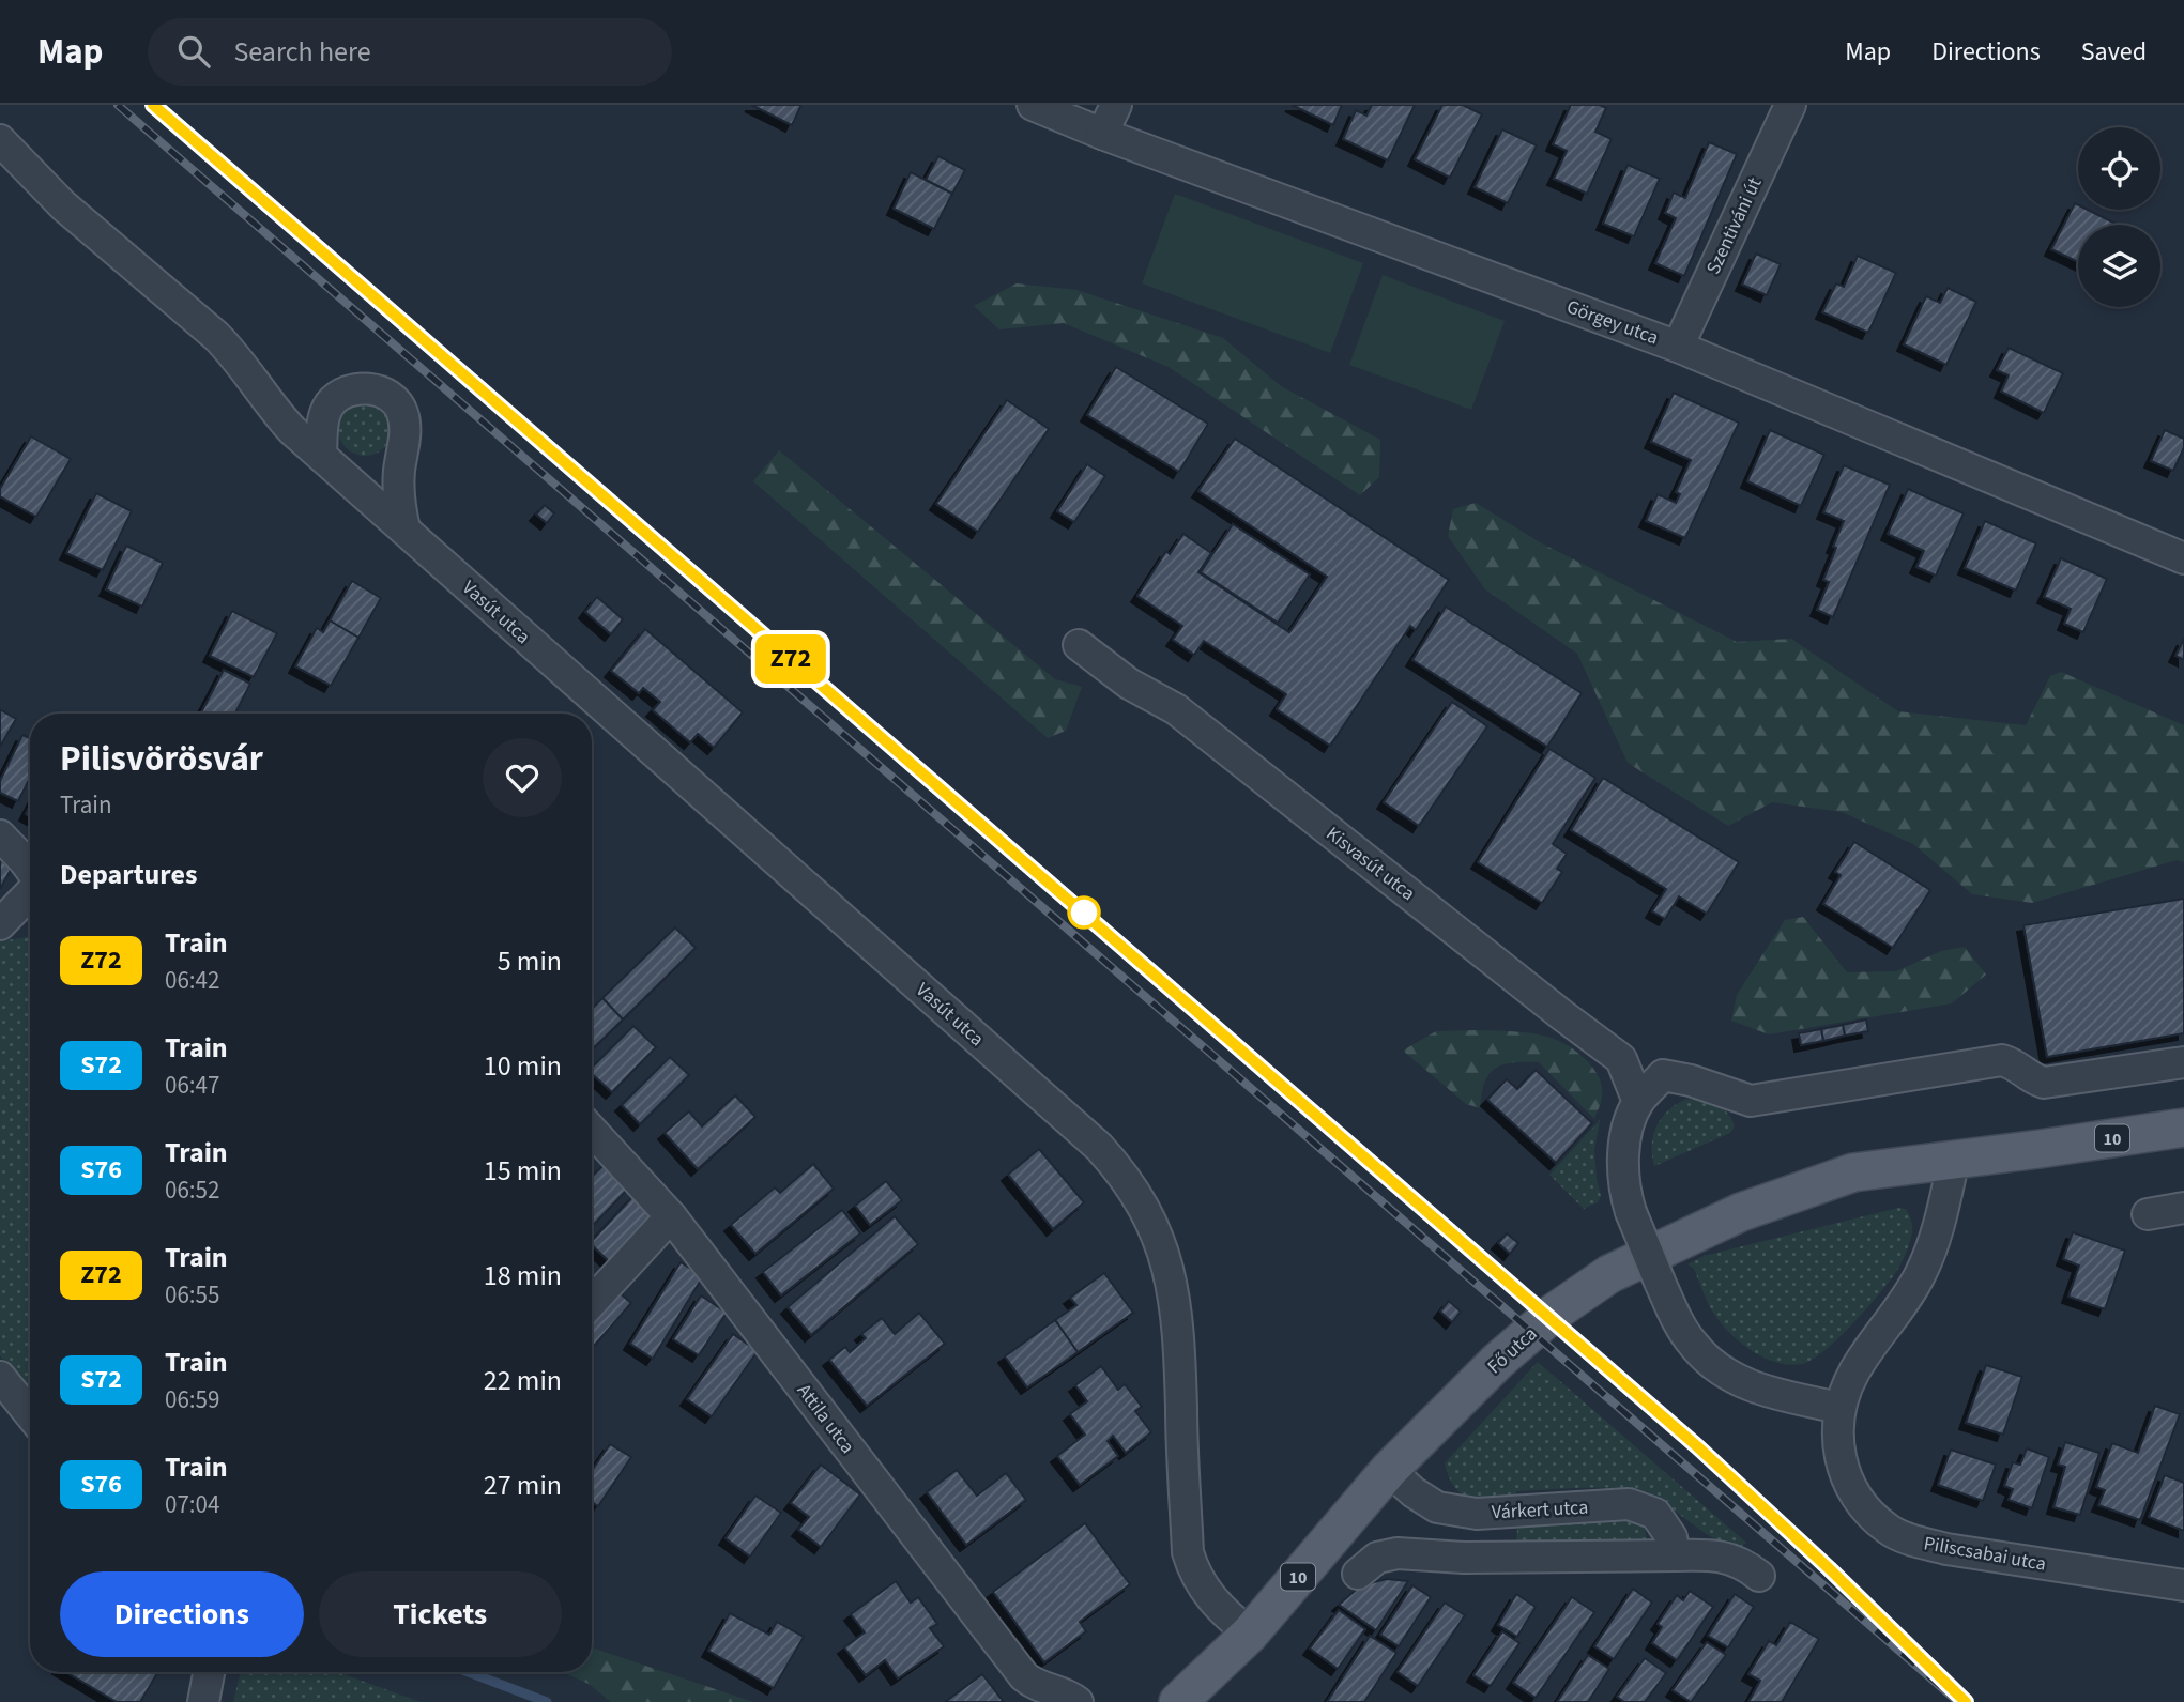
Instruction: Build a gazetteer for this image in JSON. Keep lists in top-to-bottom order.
{
  "streets": {
    "main road": ["10", "Fő utca"],
    "street": [
      "Szentiváni út",
      "Görgey utca",
      "Vasút utca",
      "Kisvasút utca",
      "Attila utca",
      "Várkert utca",
      "Piliscsabai utca"
    ]
  },
  "crossings": [
    ["Szentiváni út", "Görgey utca"],
    ["Vasút utca", "Fő utca"],
    ["Fő utca", "Várkert utca"],
    ["Fő utca", "Piliscsabai utca"]
  ],
  "page": {
    "header": "Map",
    "search": "Search here",
    "nav": ["Map", "Directions", "Saved"],
    "on_map": "Z72",
    "heading": [
      ["Pilisvörösvár", "Train"],
      "Departures"
    ],
    "list": [
      {
        "mark": "Z72",
        "name": "Train",
        "note": "06:42",
        "value": "5 min"
      },
      {
        "mark": "S72",
        "name": "Train",
        "note": "06:47",
        "value": "10 min"
      },
      {
        "mark": "S76",
        "name": "Train",
        "note": "06:52",
        "value": "15 min"
      },
      {
        "mark": "Z72",
        "name": "Train",
        "note": "06:55",
        "value": "18 min"
      },
      {
        "mark": "S72",
        "name": "Train",
        "note": "06:59",
        "value": "22 min"
      },
      {
        "mark": "S76",
        "name": "Train",
        "note": "07:04",
        "value": "27 min"
      }
    ],
    "buttons": ["Directions", "Tickets"]
  }
}
